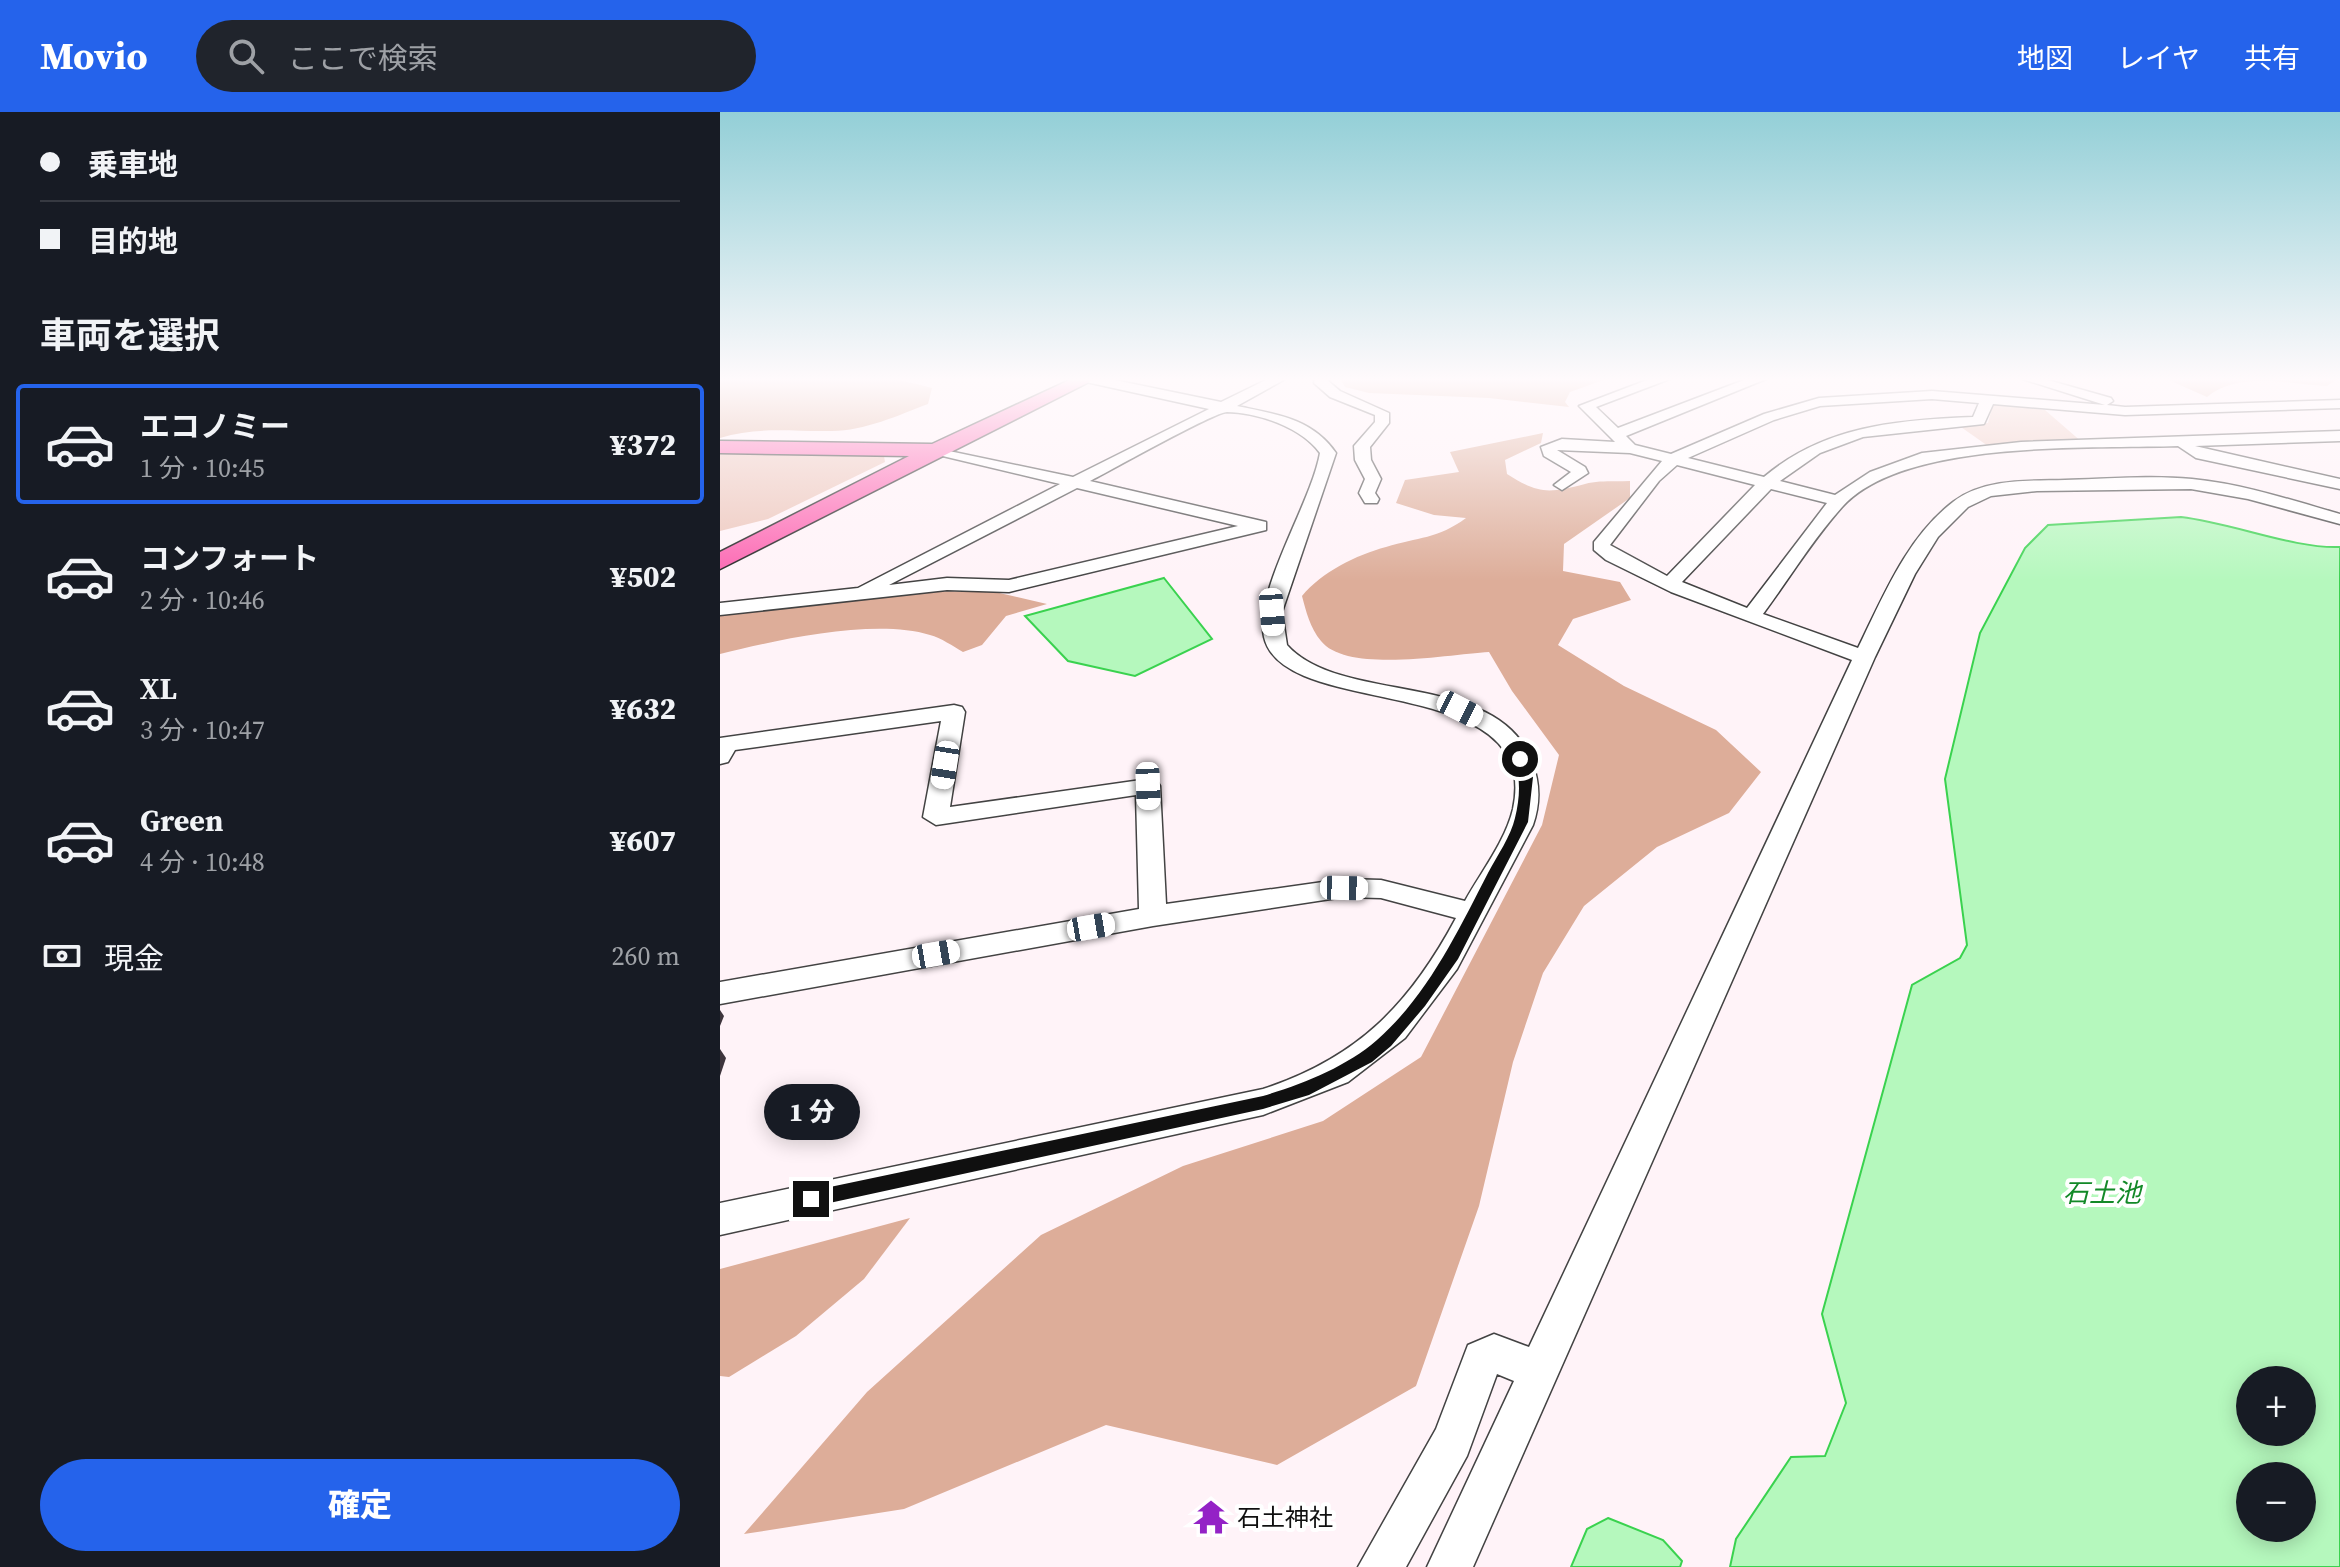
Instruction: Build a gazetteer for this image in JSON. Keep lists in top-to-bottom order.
{
  "water": ["石土池"],
  "places": {
    "temple": ["石土神社"]
  },
  "page": {
    "header": "Movio",
    "search": "ここで検索",
    "nav": ["地図", "レイヤ", "共有"],
    "banner": ["乗車地", "目的地"],
    "heading": "車両を選択",
    "list": [
      {
        "name": "エコノミー",
        "note": "1 分 · 10:45",
        "value": "¥372"
      },
      {
        "name": "コンフォート",
        "note": "2 分 · 10:46",
        "value": "¥502"
      },
      {
        "name": "XL",
        "note": "3 分 · 10:47",
        "value": "¥632"
      },
      {
        "name": "Green",
        "note": "4 分 · 10:48",
        "value": "¥607"
      }
    ],
    "pay": ["現金", "260 m"],
    "bubble": "1 分",
    "map_buttons": ["+", "−"],
    "buttons": "確定"
  }
}
